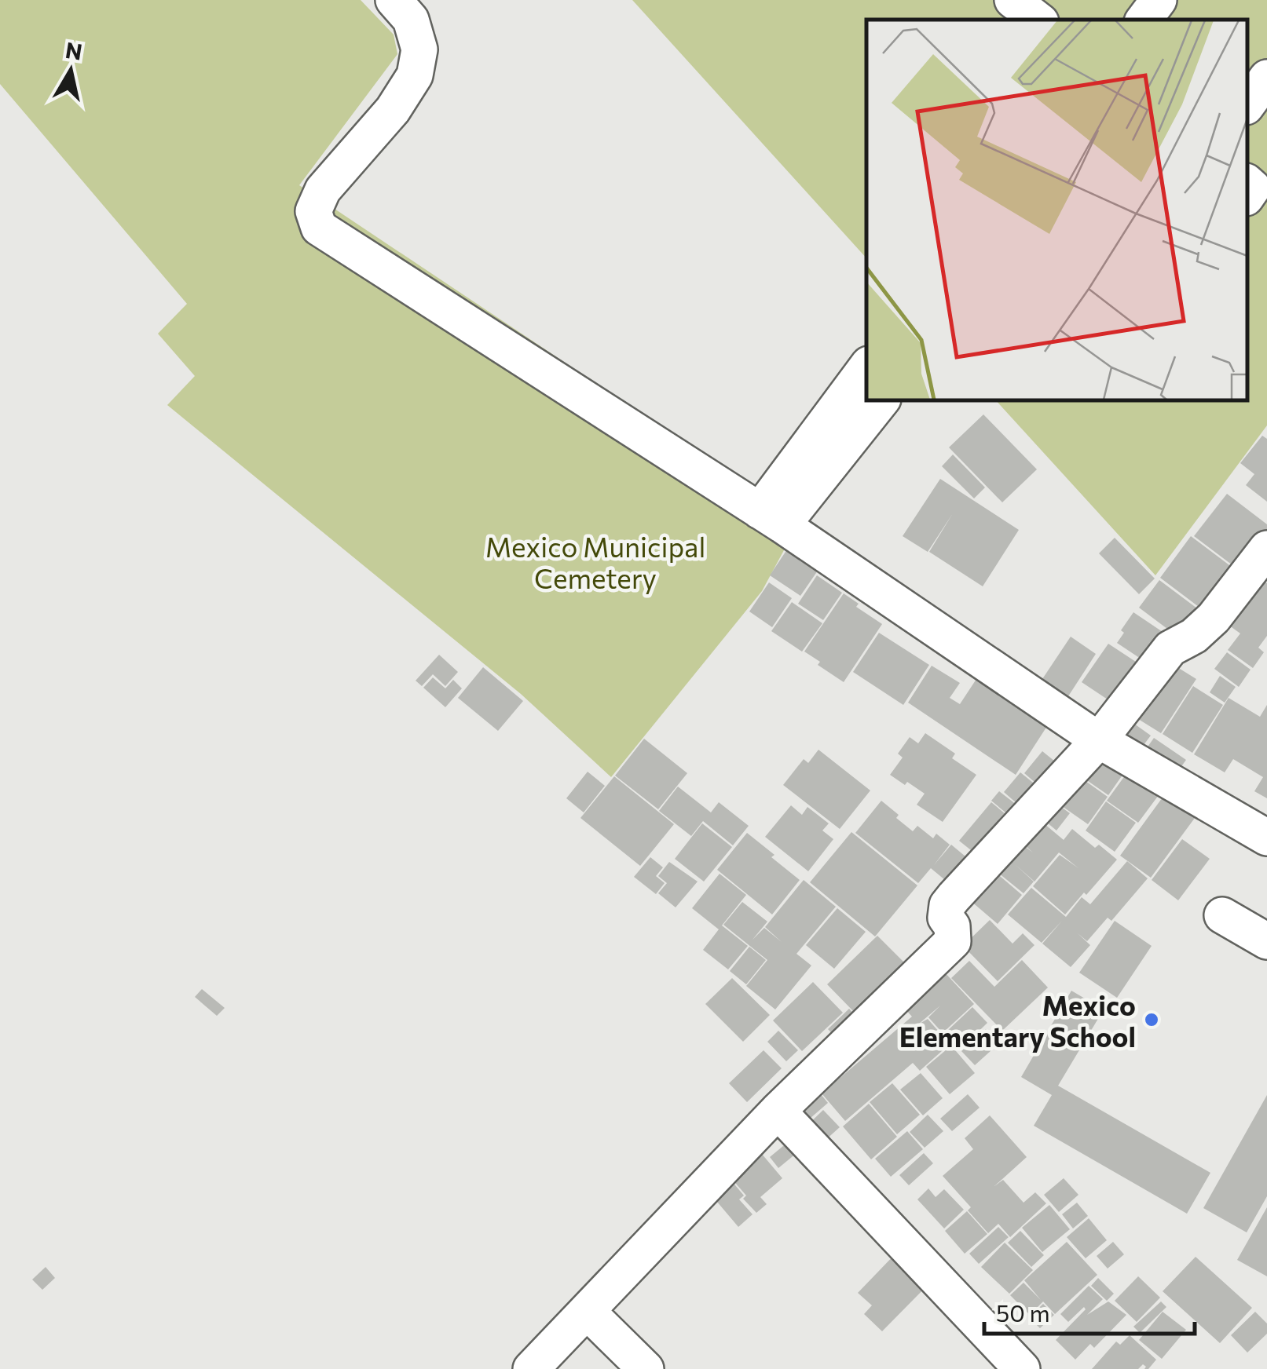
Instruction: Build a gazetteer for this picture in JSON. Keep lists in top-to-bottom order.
{
  "parks": ["Mexico Municipal Cemetery"],
  "places": ["Mexico Elementary School"],
  "scale_bar": "50 m",
  "north": "top"
}
